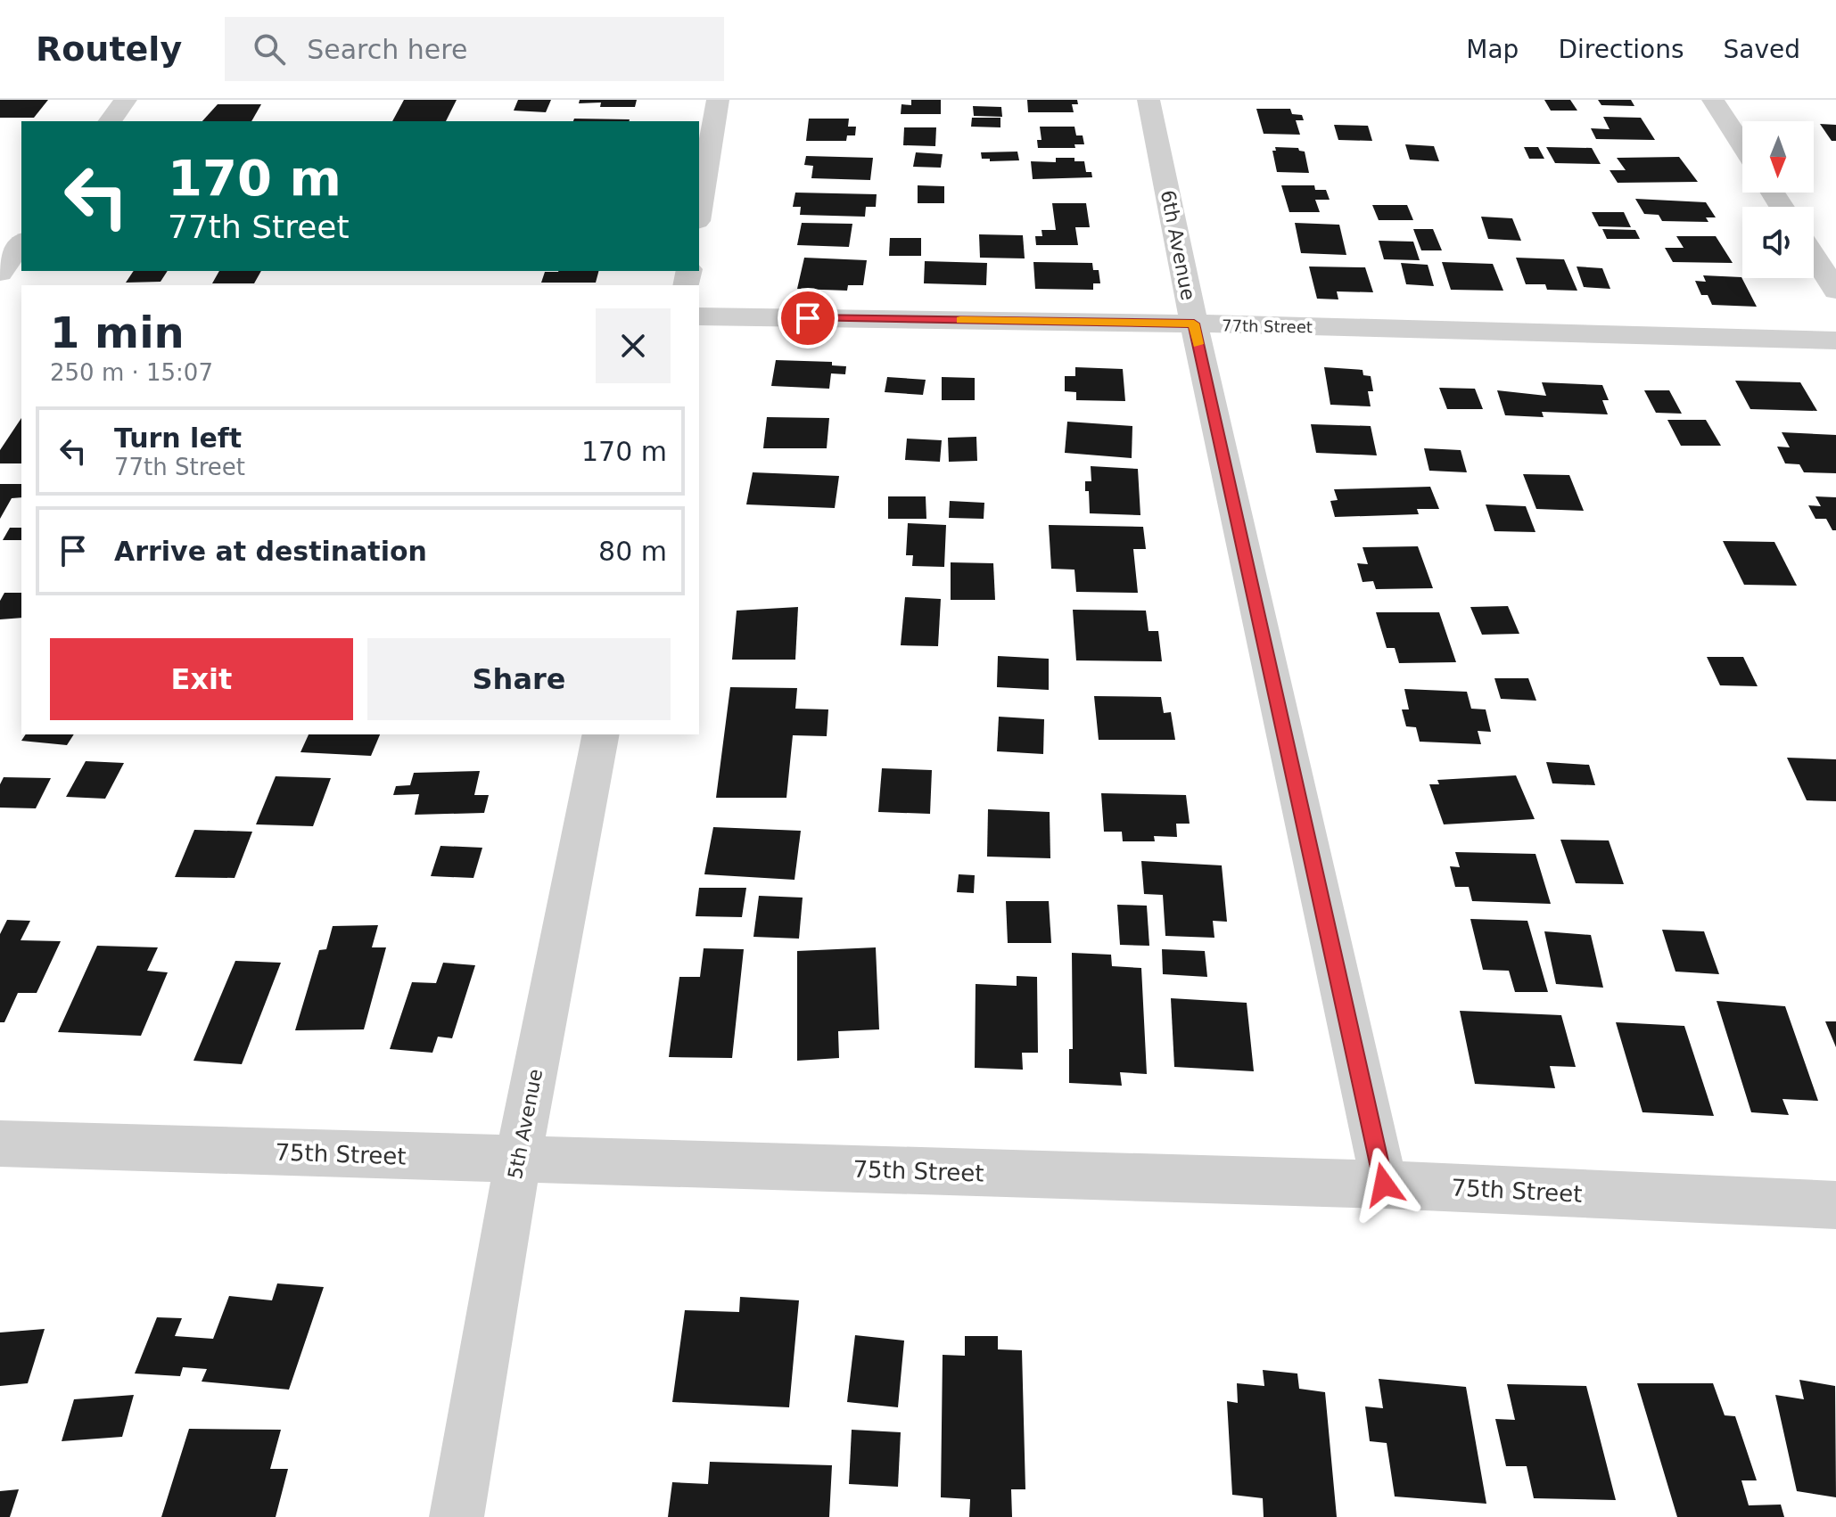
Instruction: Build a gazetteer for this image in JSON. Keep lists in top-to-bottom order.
{
  "streets": {
    "street": [
      "6th Avenue",
      "77th Street",
      "5th Avenue",
      "75th Street"
    ]
  },
  "crossings": [
    ["6th Avenue", "77th Street"],
    ["6th Avenue", "75th Street"],
    ["5th Avenue", "75th Street"]
  ],
  "north": "bottom",
  "page": {
    "header": "Routely",
    "search": "Search here",
    "nav": ["Map", "Directions", "Saved"],
    "turn": ["170 m", "77th Street"],
    "heading": ["1 min", "250 m · 15:07"],
    "list": [
      {
        "name": "Turn left",
        "note": "77th Street",
        "value": "170 m"
      },
      {
        "name": "Arrive at destination",
        "value": "80 m"
      }
    ],
    "buttons": ["Exit", "Share"]
  }
}
